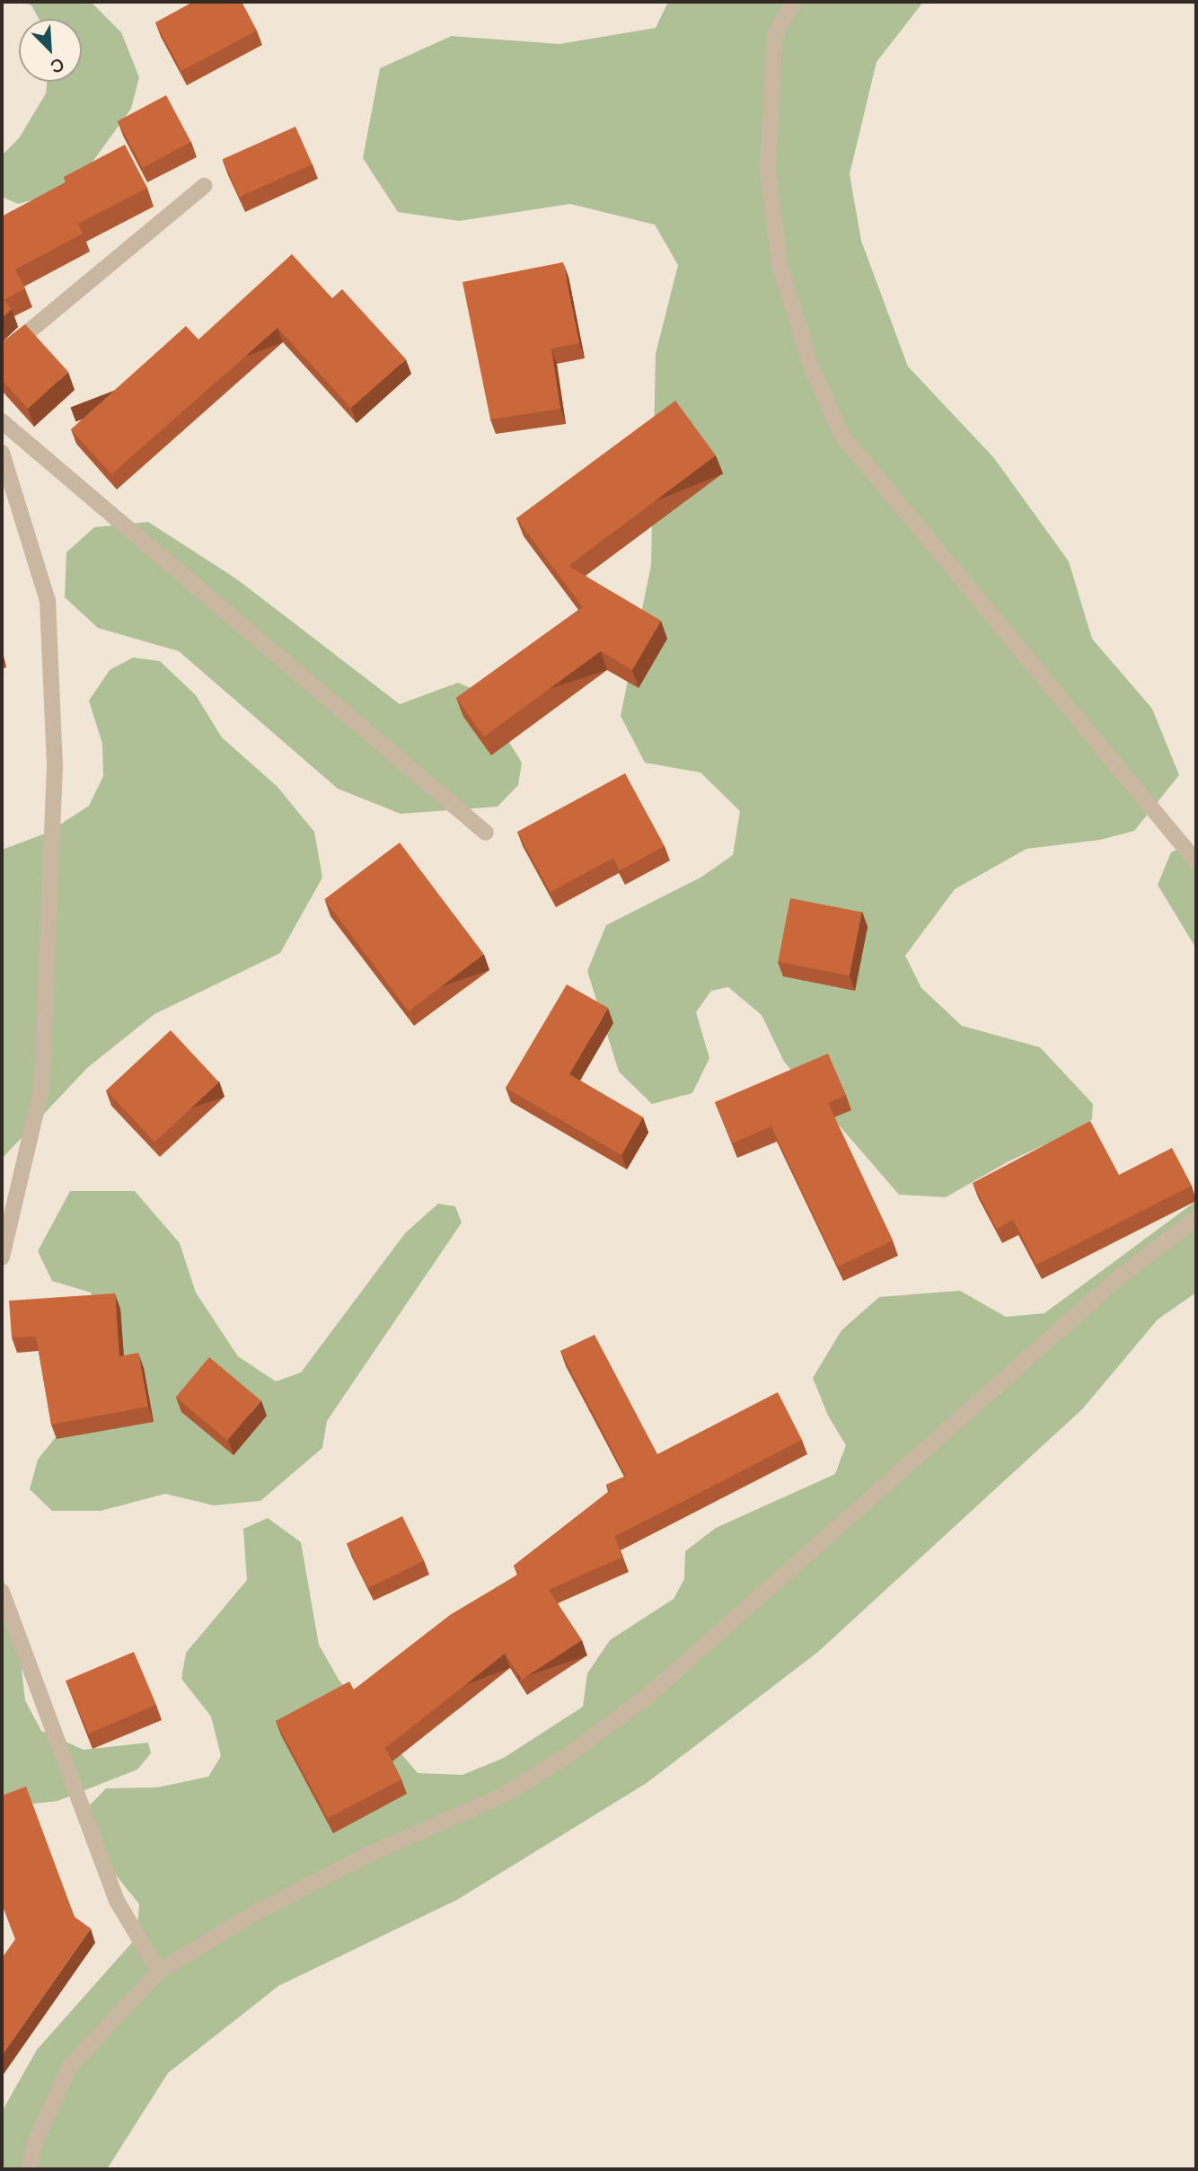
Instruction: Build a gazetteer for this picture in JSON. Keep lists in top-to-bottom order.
{
  "north": "bottom right"
}
